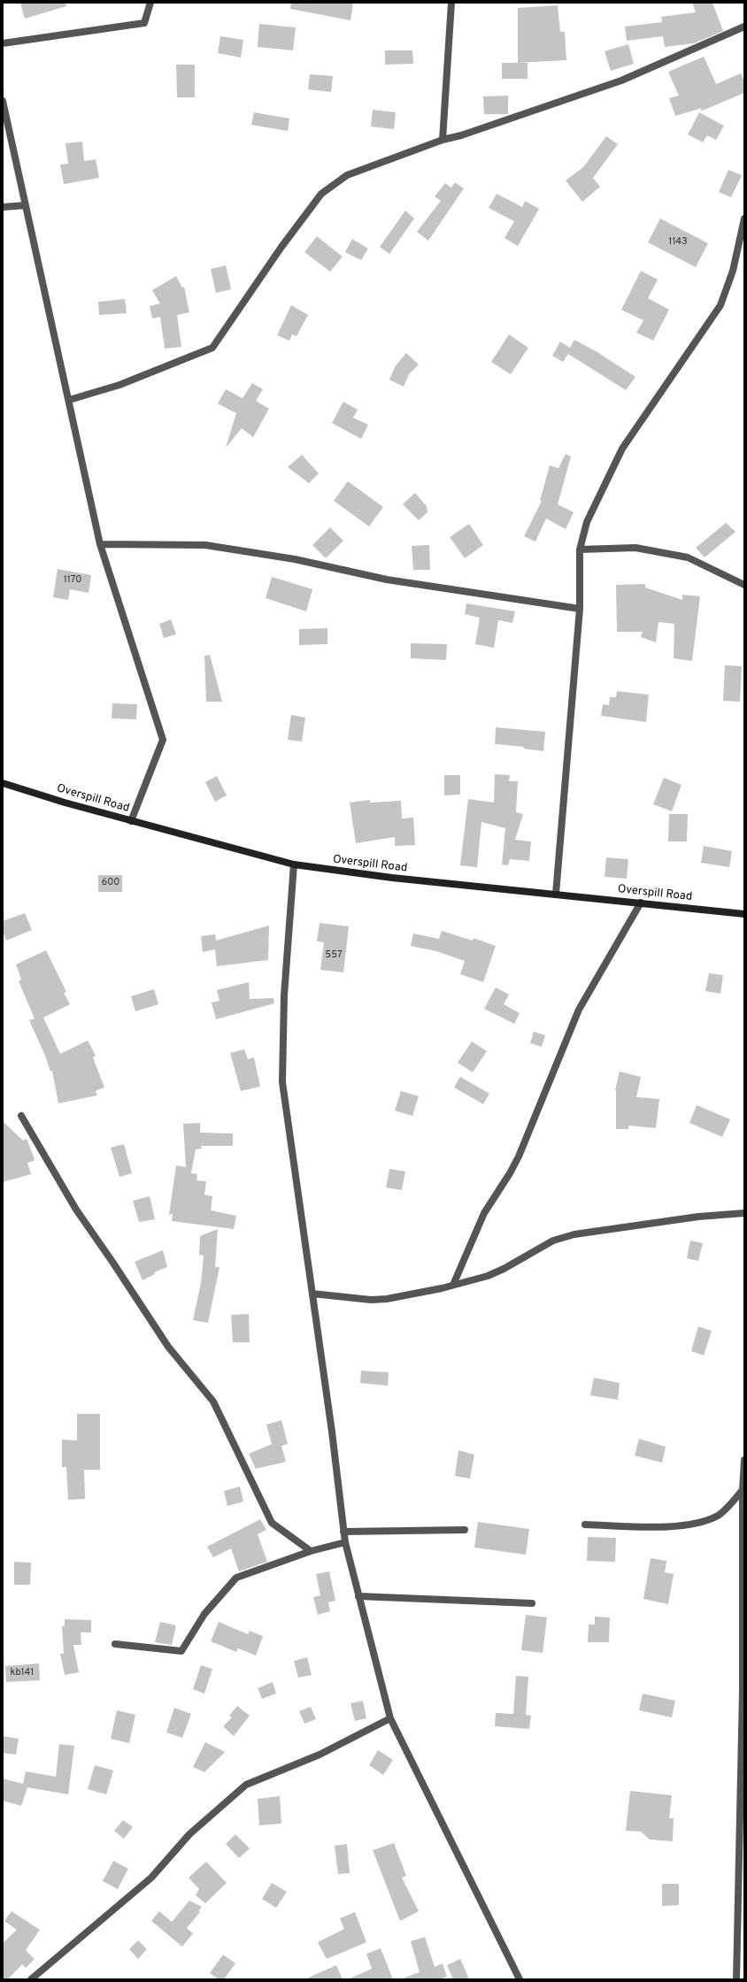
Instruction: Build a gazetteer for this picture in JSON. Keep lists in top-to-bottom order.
{
  "streets": {
    "street": ["Overspill Road"]
  },
  "house_numbers": [
    "1143",
    "1170",
    "600",
    "557",
    "kb141"
  ]
}
